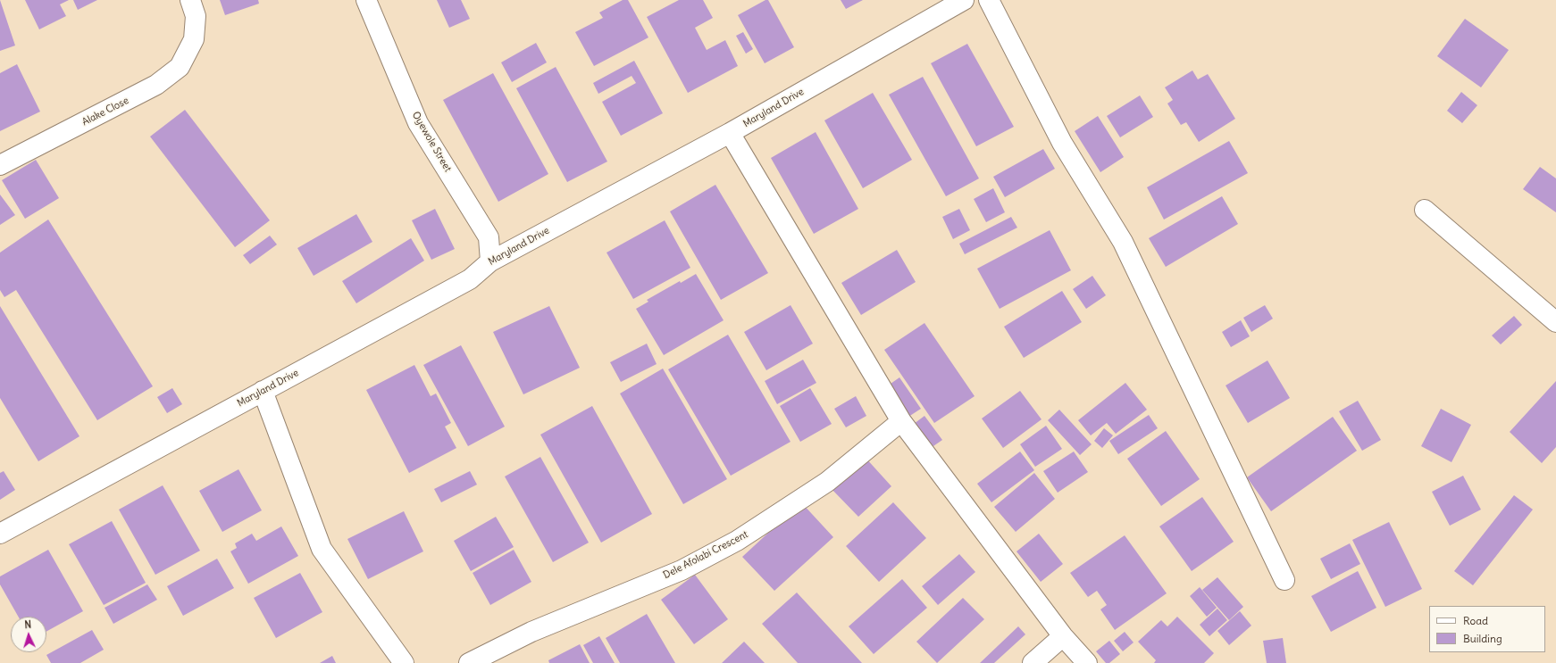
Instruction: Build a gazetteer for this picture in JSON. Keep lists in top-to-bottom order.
{
  "streets": {
    "street": [
      "Maryland Drive",
      "Alake Close",
      "Oyewole Street",
      "Dele Afolabi Crescent"
    ]
  },
  "crossings": [
    ["Maryland Drive", "Oyewole Street"]
  ],
  "legend": ["Road", "Building"],
  "north": "top"
}
